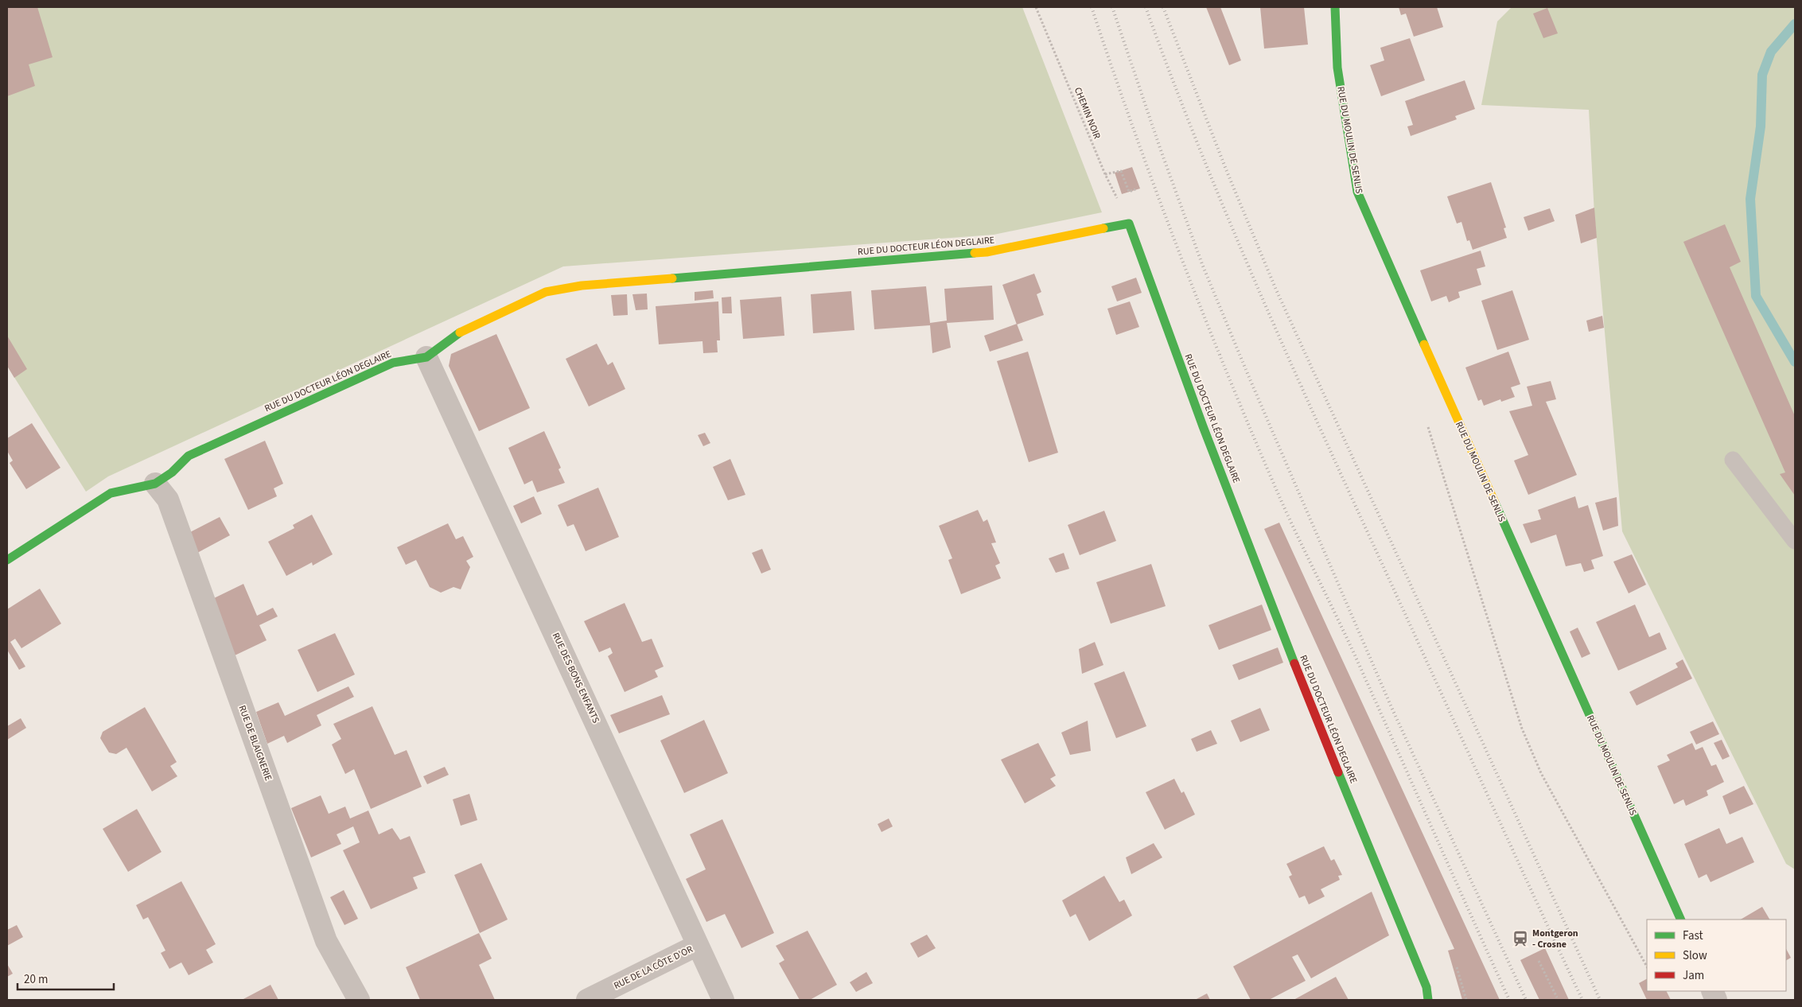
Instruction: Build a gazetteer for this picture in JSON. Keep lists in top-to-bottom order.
{
  "streets": {
    "street": [
      "RUE DU MOULIN DE SENLIS",
      "RUE DU DOCTEUR LÉON DEGLAIRE",
      "RUE DES BONS ENFANTS",
      "RUE DE BLAIGNERIE",
      "RUE DE LA CÔTE D'OR"
    ],
    "path": ["CHEMIN NOIR"]
  },
  "crossings": [
    ["CHEMIN NOIR", "RUE DU DOCTEUR LÉON DEGLAIRE"],
    ["RUE DU DOCTEUR LÉON DEGLAIRE", "RUE DES BONS ENFANTS"],
    ["RUE DU DOCTEUR LÉON DEGLAIRE", "RUE DE BLAIGNERIE"],
    ["RUE DES BONS ENFANTS", "RUE DE LA CÔTE D'OR"]
  ],
  "places": {
    "station": ["Montgeron - Crosne"]
  },
  "legend": ["Fast", "Slow", "Jam"],
  "scale_bar": "20 m"
}
